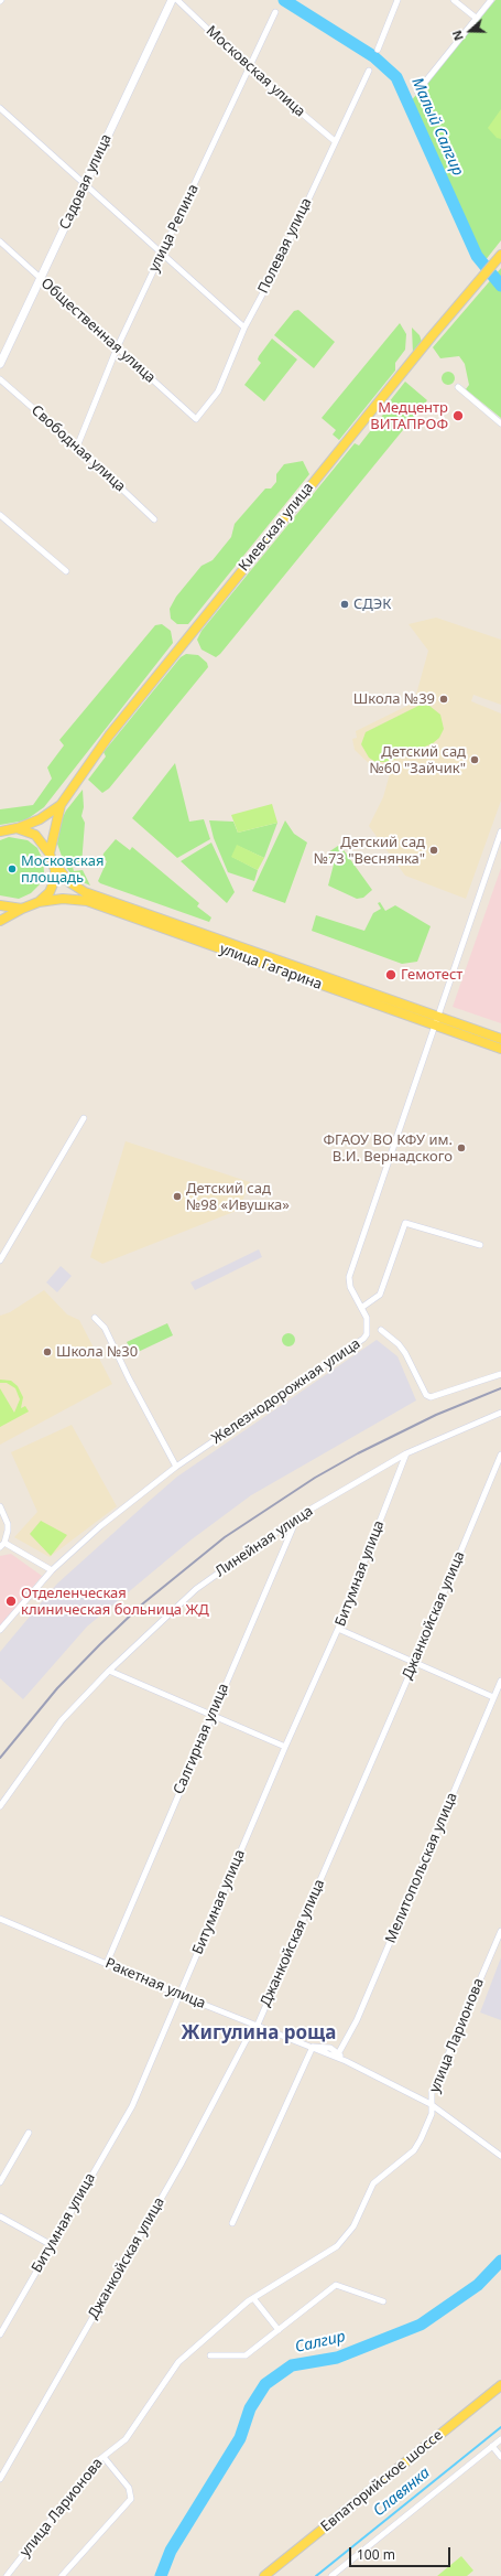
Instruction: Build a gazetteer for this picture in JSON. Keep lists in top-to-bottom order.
{
  "streets": {
    "main road": [
      "Садовая улица",
      "Киевская улица",
      "улица Гагарина",
      "Евпаторийское шоссе"
    ],
    "street": [
      "Московская улица",
      "улица Репина",
      "Полевая улица",
      "Общественная улица",
      "Свободная улица",
      "Железнодорожная улица",
      "Линейная улица",
      "Битумная улица",
      "Джанкойская улица",
      "Салгирная улица",
      "Мелитопольская улица",
      "Ракетная улица",
      "улица Ларионова"
    ]
  },
  "crossings": [
    ["Московская улица", "улица Репина"],
    ["Московская улица", "Полевая улица"],
    ["Садовая улица", "Общественная улица"],
    ["улица Репина", "Общественная улица"],
    ["улица Репина", "Свободная улица"],
    ["Полевая улица", "Общественная улица"],
    ["Киевская улица", "улица Гагарина"],
    ["улица Гагарина", "Железнодорожная улица"],
    ["Линейная улица", "Битумная улица"],
    ["Линейная улица", "Салгирная улица"],
    ["Битумная улица", "Ракетная улица"],
    ["Джанкойская улица", "Ракетная улица"],
    ["Салгирная улица", "Ракетная улица"],
    ["Мелитопольская улица", "Ракетная улица"],
    ["Ракетная улица", "улица Ларионова"]
  ],
  "districts": ["Жигулина роща"],
  "water": ["Малый Салгир", "Салгир", "Славянка"],
  "places": [
    "Медцентр ВИТАПРОФ",
    "СДЭК",
    "Школа №39",
    "Детский сад №60 \"Зайчик\"",
    "Детский сад №73 \"Веснянка\"",
    "Московская площадь",
    "Гемотест",
    "ФГАОУ ВО КФУ им. В.И. Вернадского",
    "Детский сад №98 «Ивушка»",
    "Школа №30",
    "Отделенческая клиническая больница ЖД"
  ],
  "scale_bar": "100 m",
  "north": "left"
}
